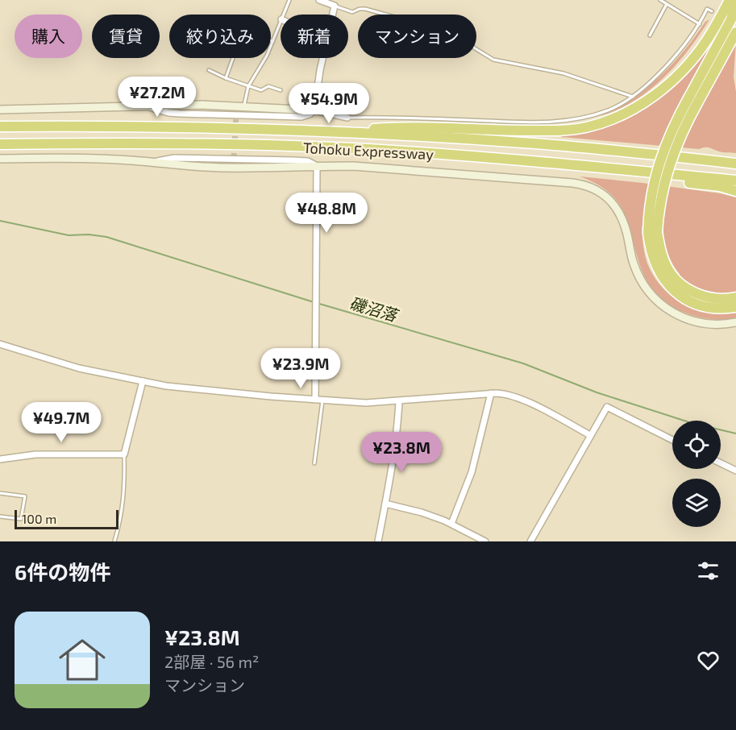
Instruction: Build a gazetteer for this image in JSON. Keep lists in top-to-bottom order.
{
  "streets": {
    "highway": ["Tohoku Expressway"]
  },
  "water": ["磯沼落"],
  "scale_bar": "100 m",
  "page": {
    "chip": [
      "購入",
      "賃貸",
      "絞り込み",
      "新着",
      "マンション"
    ],
    "price": [
      "¥27.2M",
      "¥54.9M",
      "¥48.8M",
      "¥23.9M",
      "¥49.7M",
      "¥23.8M"
    ],
    "scale": "100 m",
    "heading": "6件の物件",
    "list": [
      {
        "name": "¥23.8M",
        "note": "2部屋 · 56 m² · マンション"
      }
    ]
  }
}
